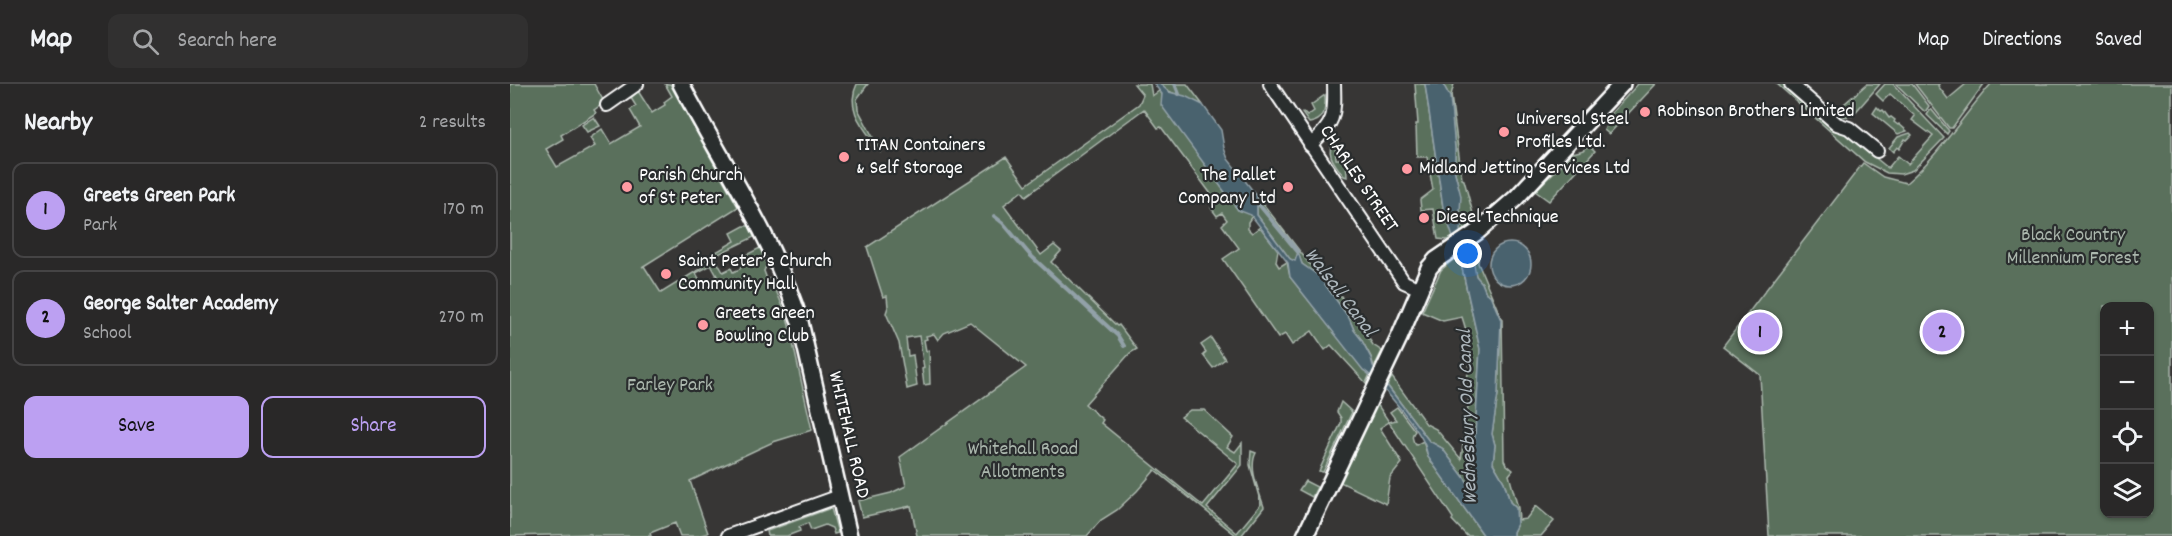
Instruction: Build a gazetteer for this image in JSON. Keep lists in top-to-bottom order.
{
  "streets": {
    "main road": ["WHITEHALL ROAD"],
    "street": ["CHARLES STREET"]
  },
  "water": ["Walsall Canal", "Wednesbury Old Canal"],
  "parks": ["Black Country Millennium Forest", "Farley Park", "Whitehall Road Allotments"],
  "places": [
    "Robinson Brothers Limited",
    "Universal Steel Profiles Ltd.",
    "TITAN Containers & Self Storage",
    "Midland Jetting Services Ltd",
    "Parish Church of St Peter",
    "The Pallet Company Ltd",
    "Diesel Technique",
    "Saint Peter’s Church Community Hall",
    "Greets Green Bowling Club"
  ],
  "page": {
    "header": "Map",
    "search": "Search here",
    "nav": ["Map", "Directions", "Saved"],
    "heading": ["Nearby", "2 results"],
    "list": [
      {
        "mark": "1",
        "name": "Greets Green Park",
        "note": "Park",
        "value": "170 m"
      },
      {
        "mark": "2",
        "name": "George Salter Academy",
        "note": "School",
        "value": "270 m"
      }
    ],
    "map_buttons": ["+", "−"],
    "pins": ["1", "2"],
    "buttons": ["Save", "Share"]
  }
}
